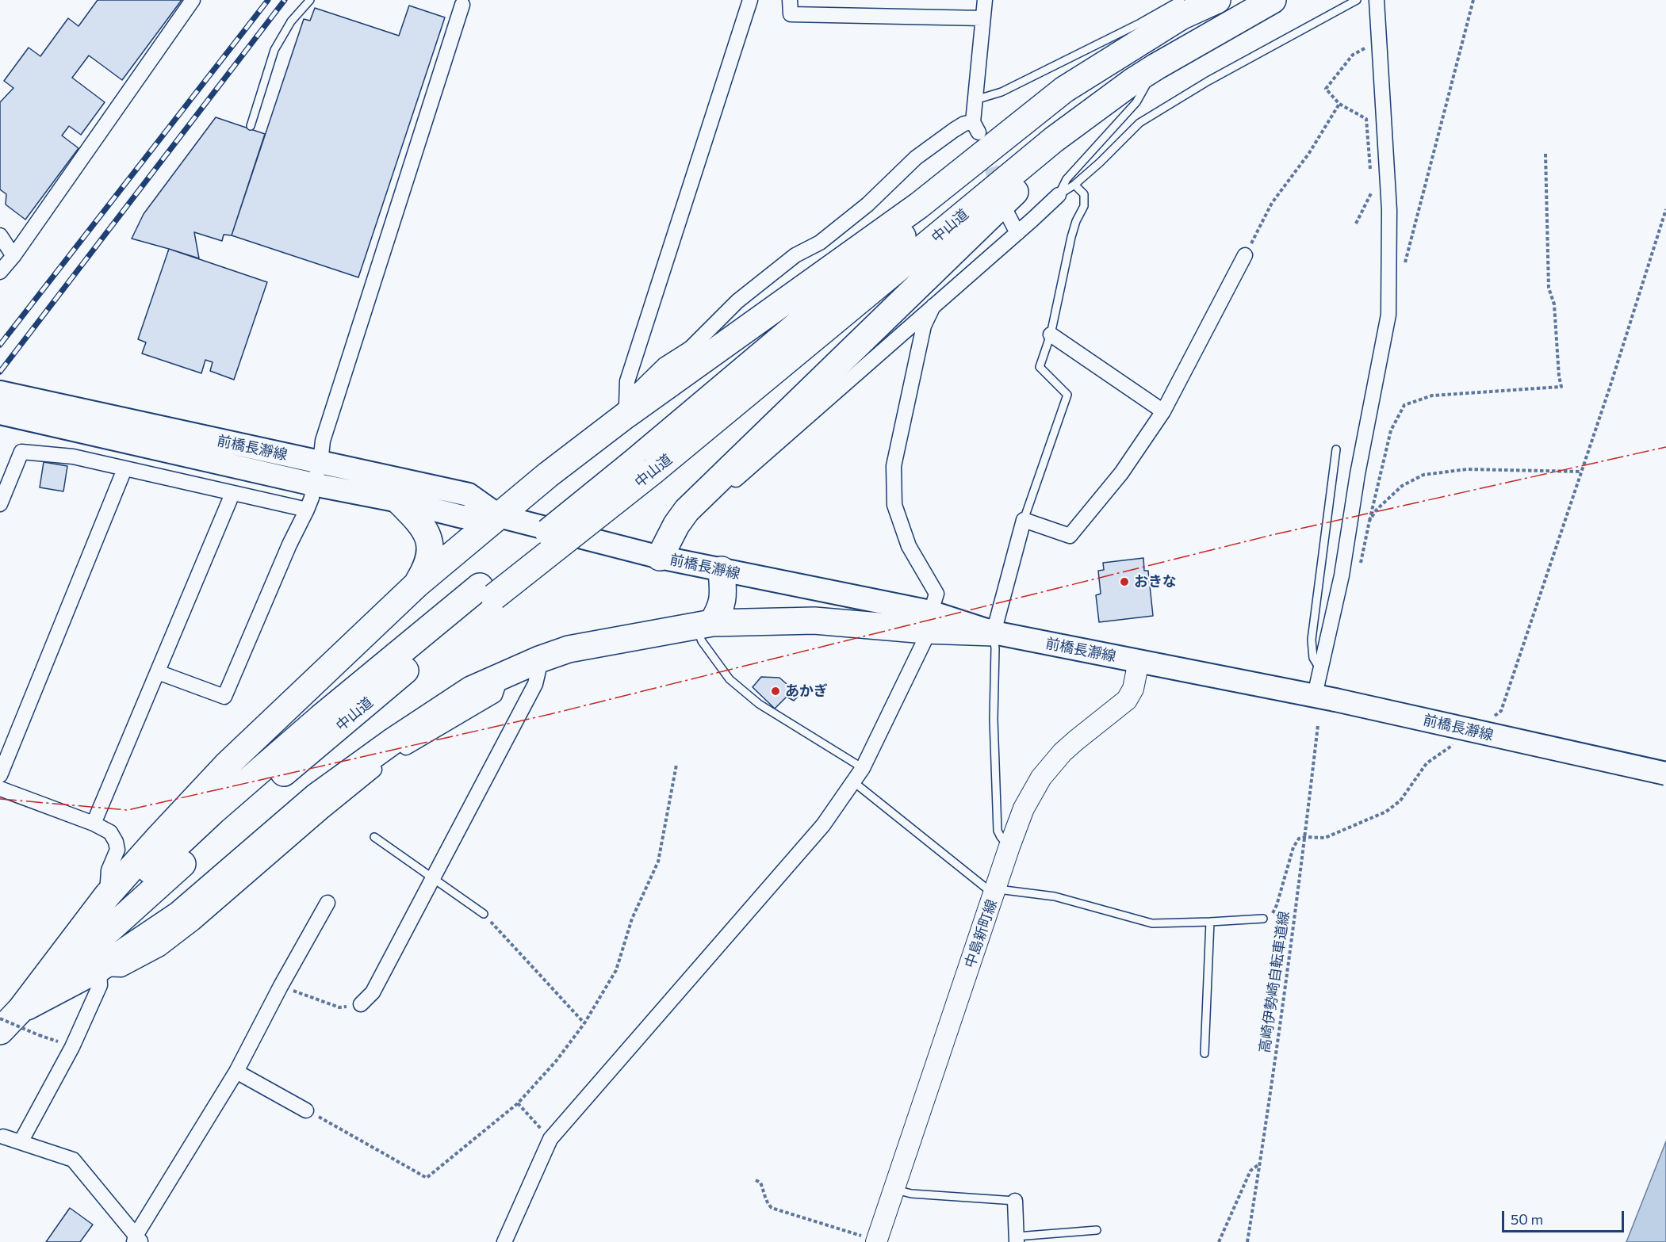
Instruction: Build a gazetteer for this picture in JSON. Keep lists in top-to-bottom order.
{
  "streets": {
    "highway": ["中山道"],
    "main road": ["前橋長瀞線", "中島新町線"],
    "path": ["高崎伊勢崎自転車道線"]
  },
  "crossings": [
    ["前橋長瀞線", "中島新町線"]
  ],
  "places": ["おきな", "あかぎ"],
  "scale_bar": "50 m"
}
